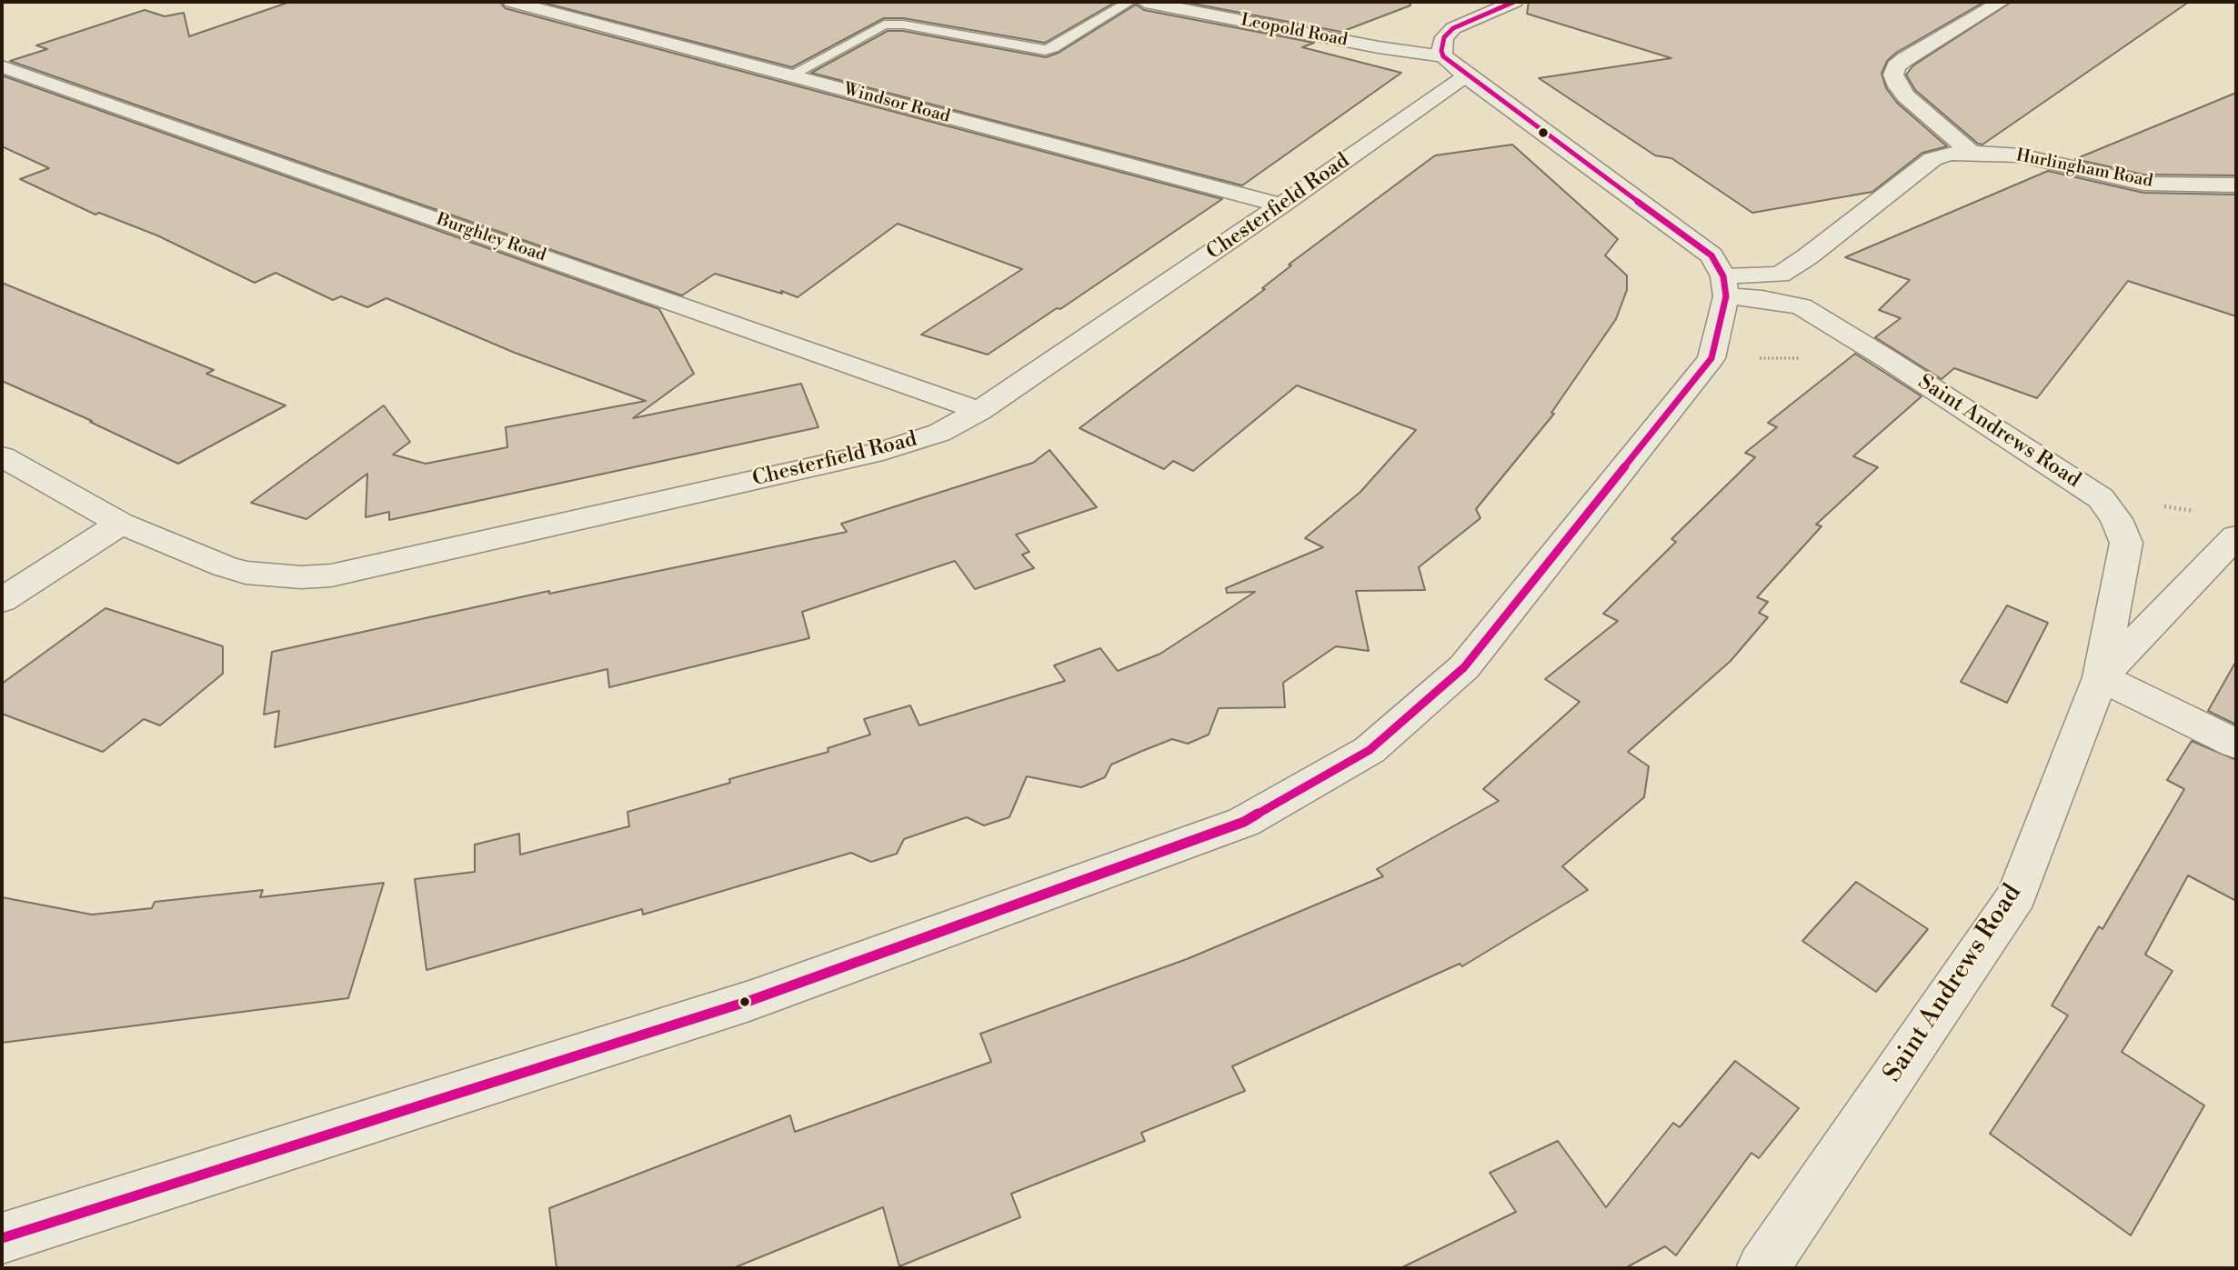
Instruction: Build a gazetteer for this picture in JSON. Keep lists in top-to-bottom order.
{
  "streets": {
    "street": [
      "Leopold Road",
      "Windsor Road",
      "Hurlingham Road",
      "Chesterfield Road",
      "Burghley Road",
      "Saint Andrews Road"
    ]
  },
  "crossings": [
    ["Leopold Road", "Chesterfield Road"],
    ["Windsor Road", "Chesterfield Road"],
    ["Hurlingham Road", "Saint Andrews Road"],
    ["Chesterfield Road", "Burghley Road"]
  ]
}
